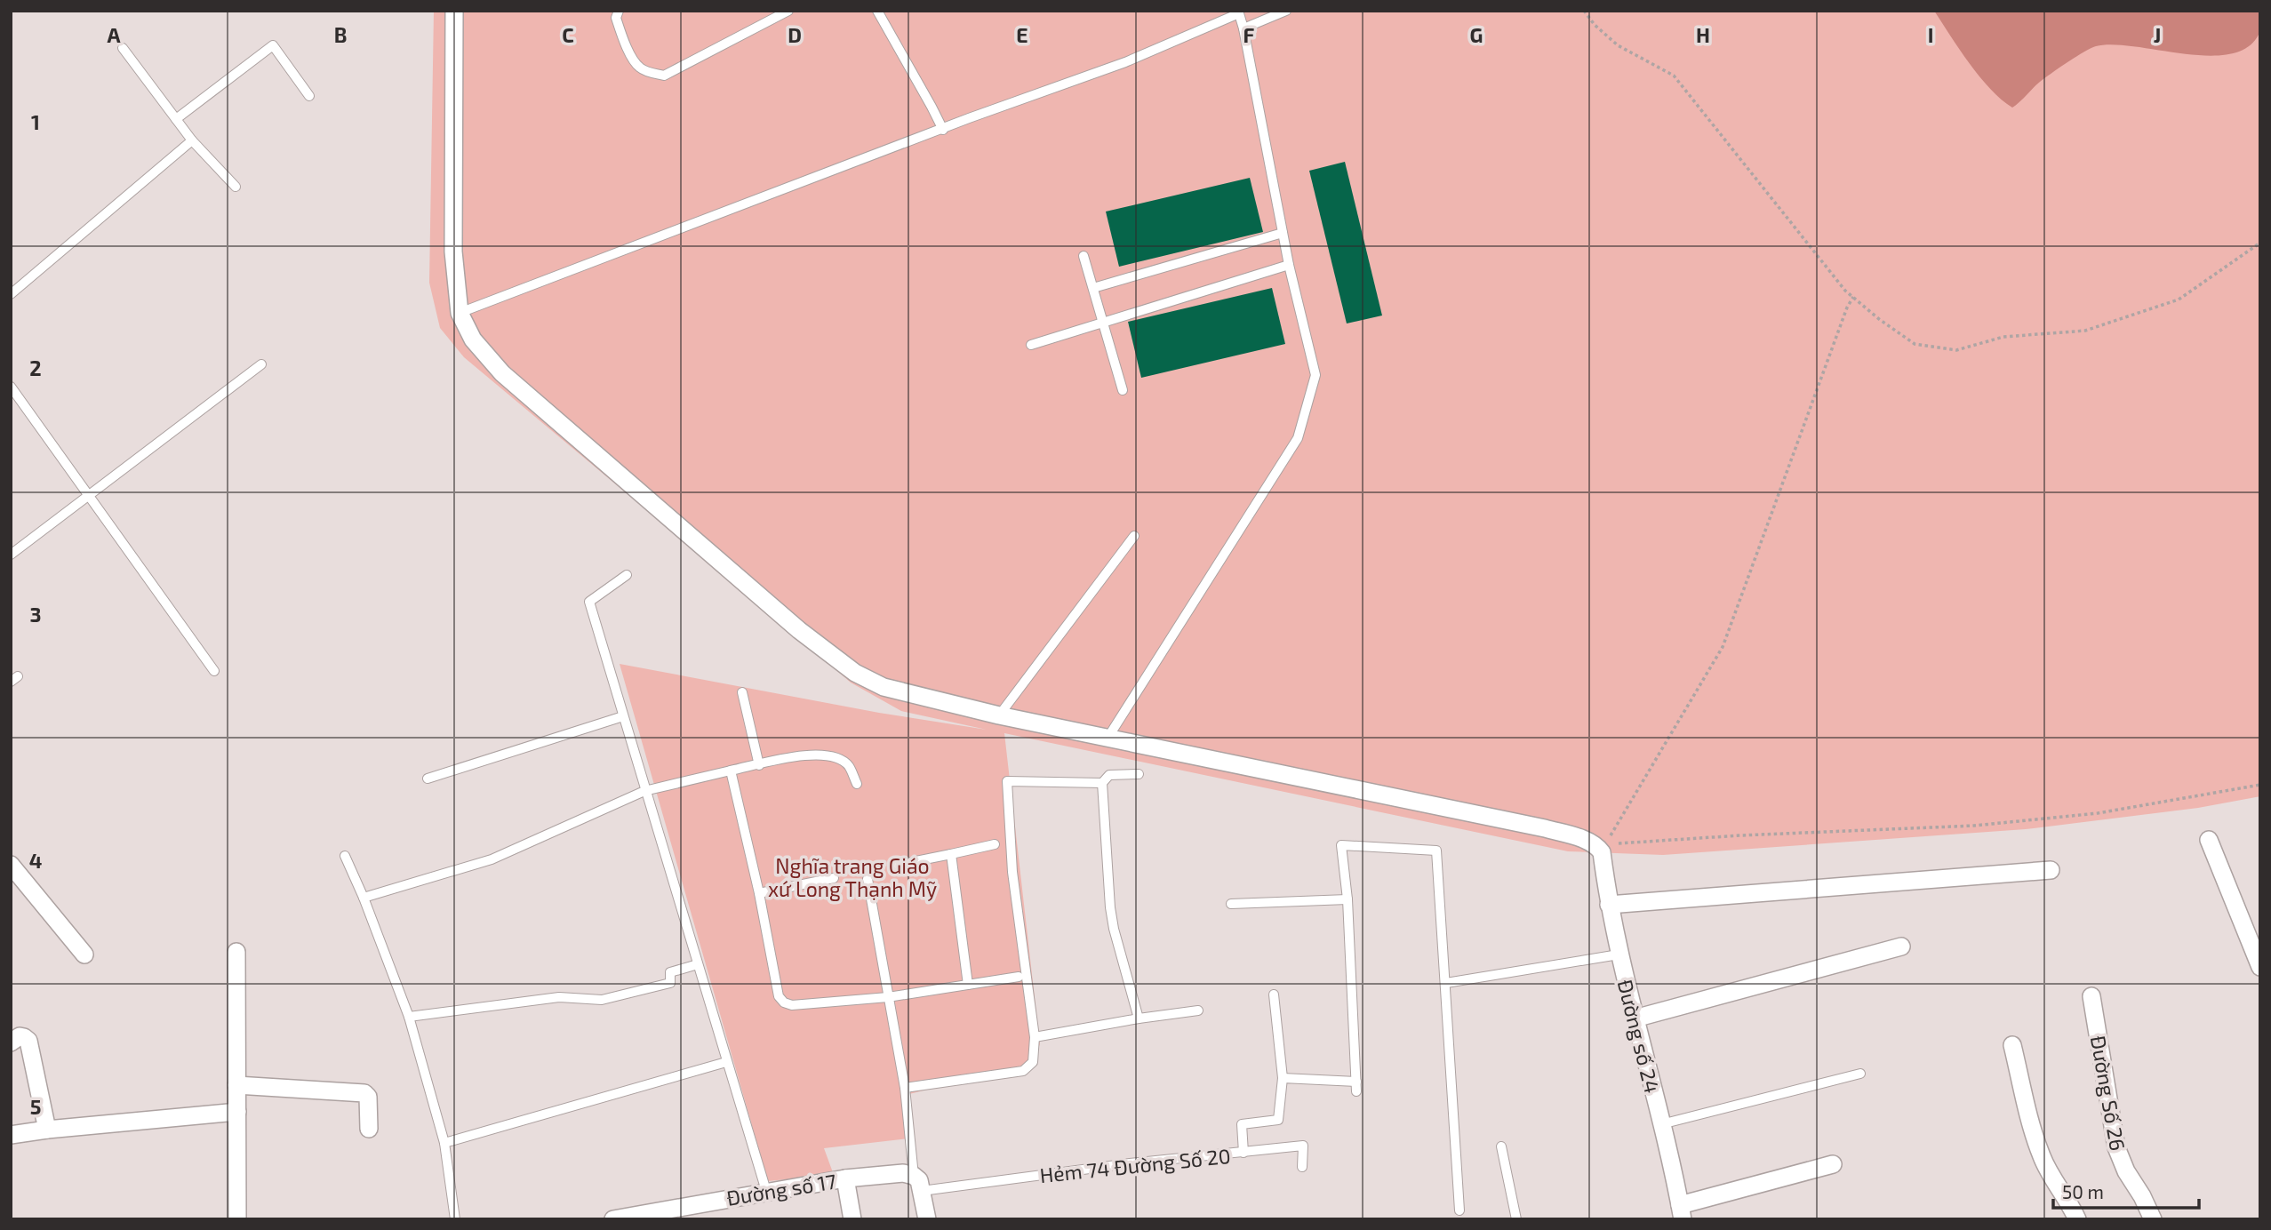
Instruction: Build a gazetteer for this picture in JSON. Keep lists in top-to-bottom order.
{
  "streets": {
    "street": ["Đường số 24", "Đường Số 26", "Đường số 17"],
    "lane": ["Hẻm 74 Đường Số 20"]
  },
  "crossings": [
    ["Hẻm 74 Đường Số 20", "Đường số 17"]
  ],
  "parks": ["Nghĩa trang Giáo xứ Long Thạnh Mỹ"],
  "scale_bar": "50 m",
  "grid": {
    "columns": [
      "A",
      "B",
      "C",
      "D",
      "E",
      "F",
      "G",
      "H",
      "I",
      "J"
    ],
    "rows": [
      "1",
      "2",
      "3",
      "4",
      "5"
    ]
  }
}
